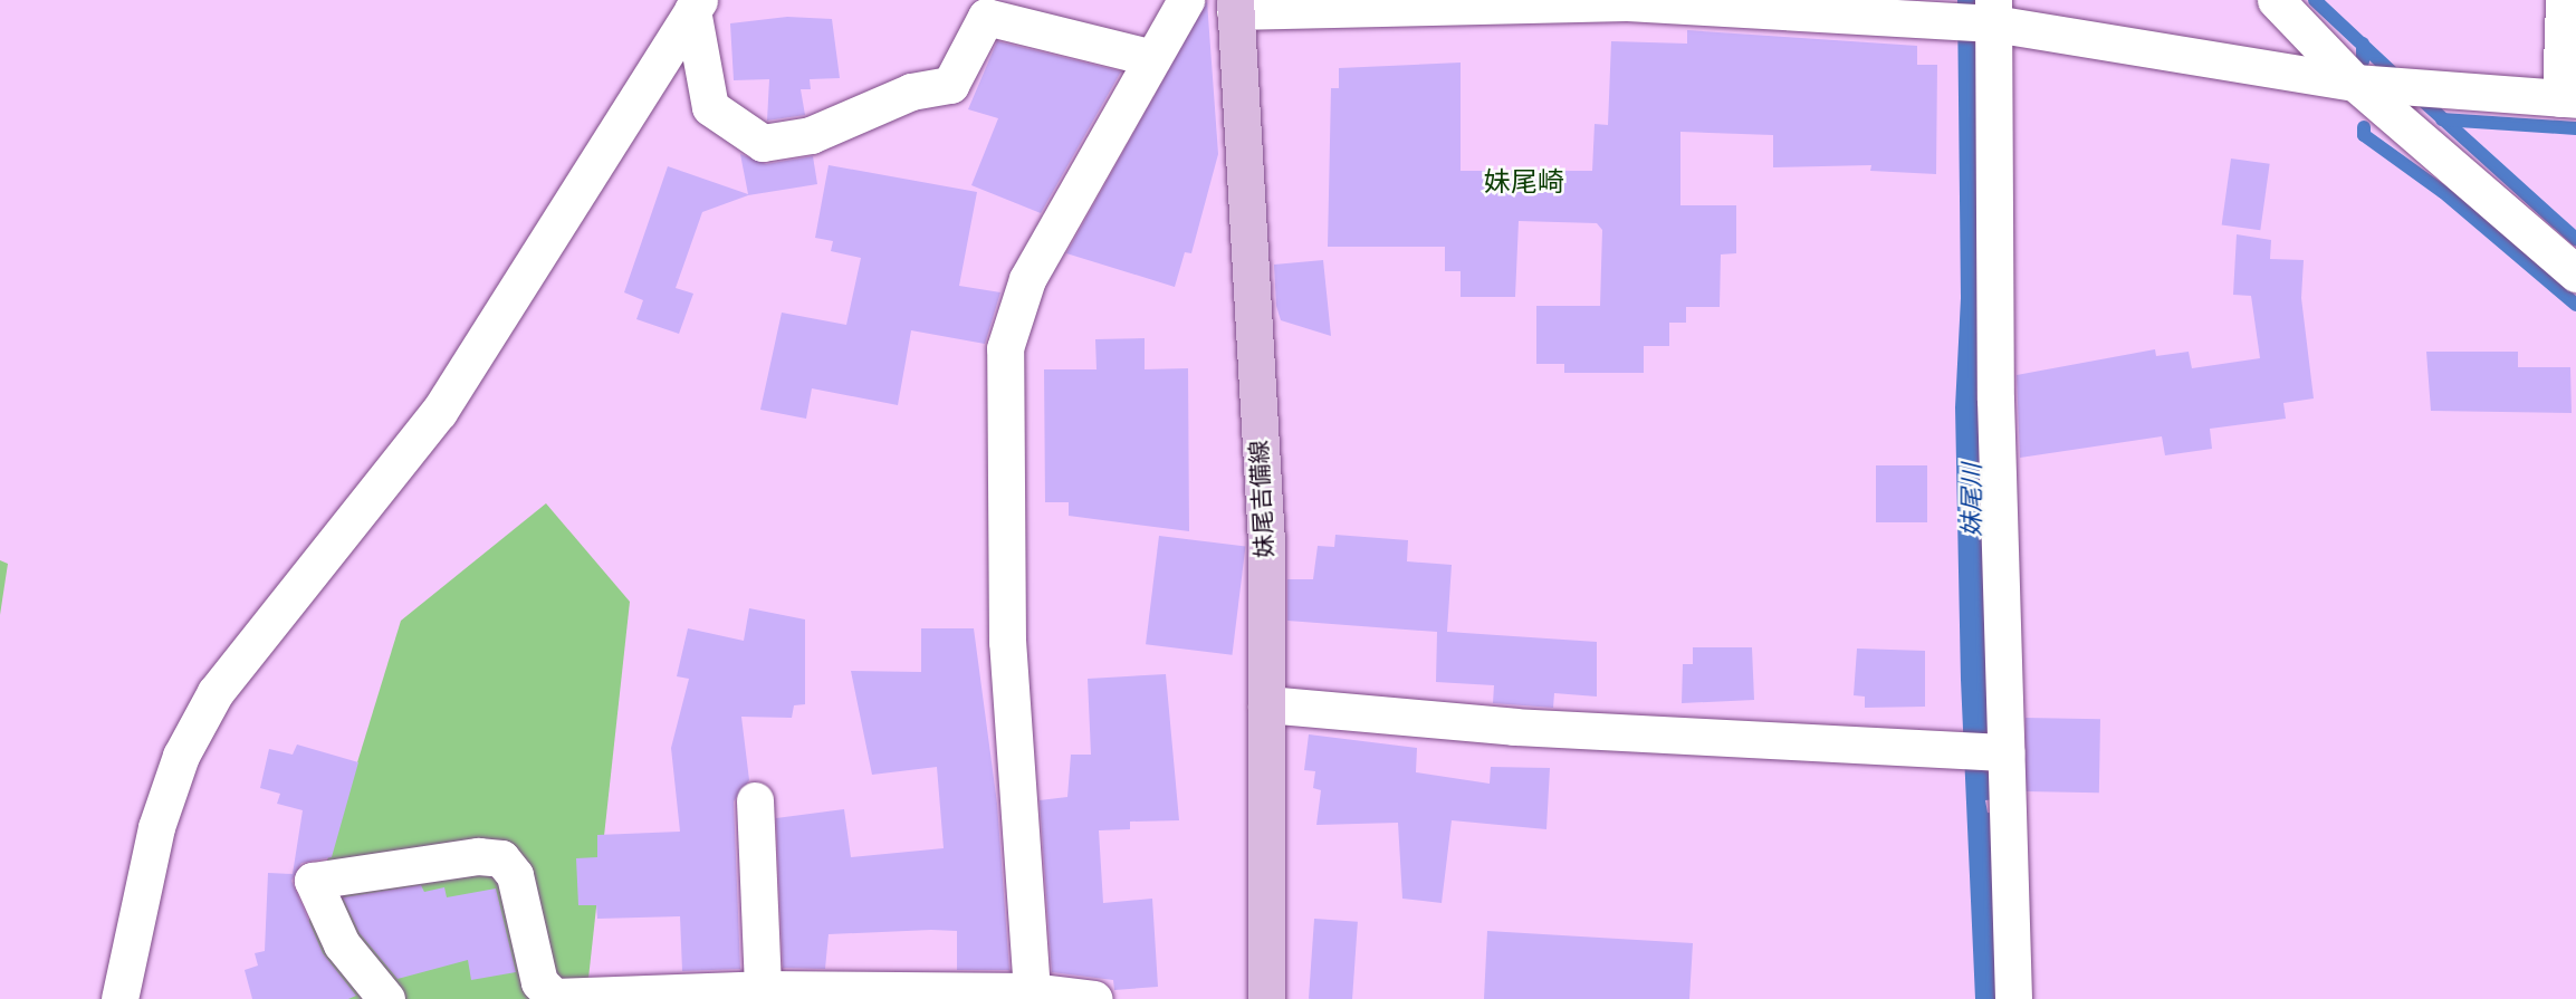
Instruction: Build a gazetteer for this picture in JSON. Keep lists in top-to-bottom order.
{
  "streets": {
    "main road": ["妹尾吉備線"]
  },
  "districts": ["妹尾崎"],
  "water": ["妹尾川"]
}
